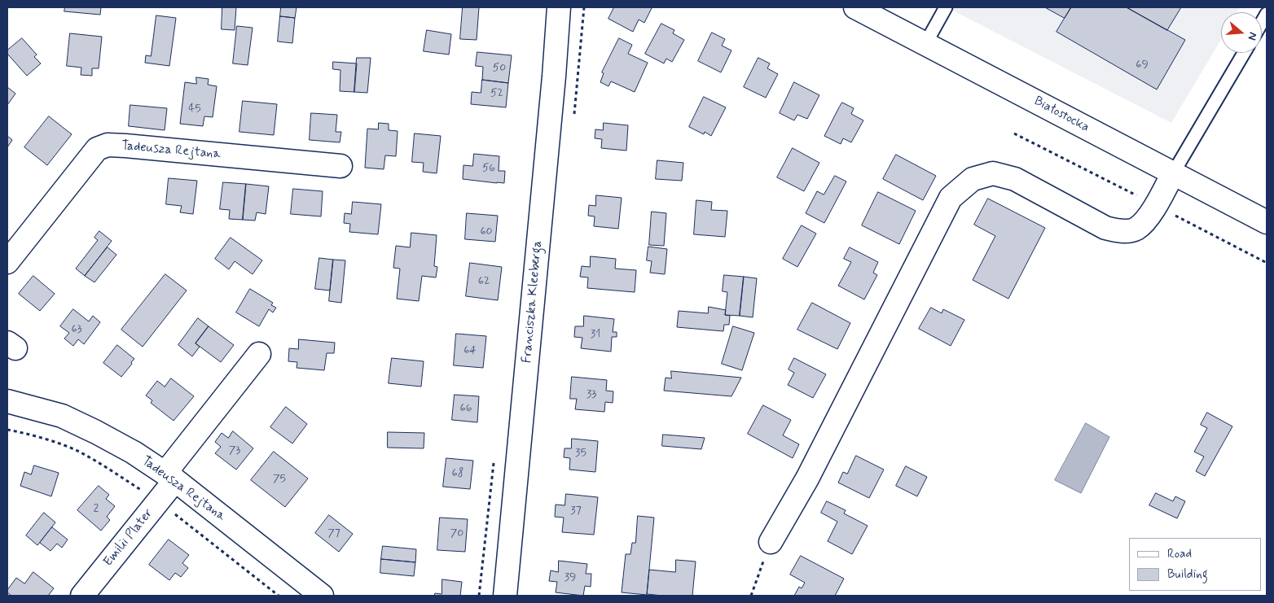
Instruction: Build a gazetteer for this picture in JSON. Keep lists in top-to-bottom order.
{
  "streets": {
    "street": [
      "Białostocka",
      "Tadeusza Rejtana",
      "Franciszka Kleeberga",
      "Emilii Plater"
    ]
  },
  "crossings": [
    ["Tadeusza Rejtana", "Emilii Plater"]
  ],
  "house_numbers": [
    "69",
    "50",
    "52",
    "45",
    "56",
    "60",
    "62",
    "63",
    "31",
    "64",
    "33",
    "66",
    "73",
    "35",
    "68",
    "75",
    "2",
    "37",
    "77",
    "70",
    "39"
  ],
  "legend": ["Road", "Building"],
  "north": "right"
}
